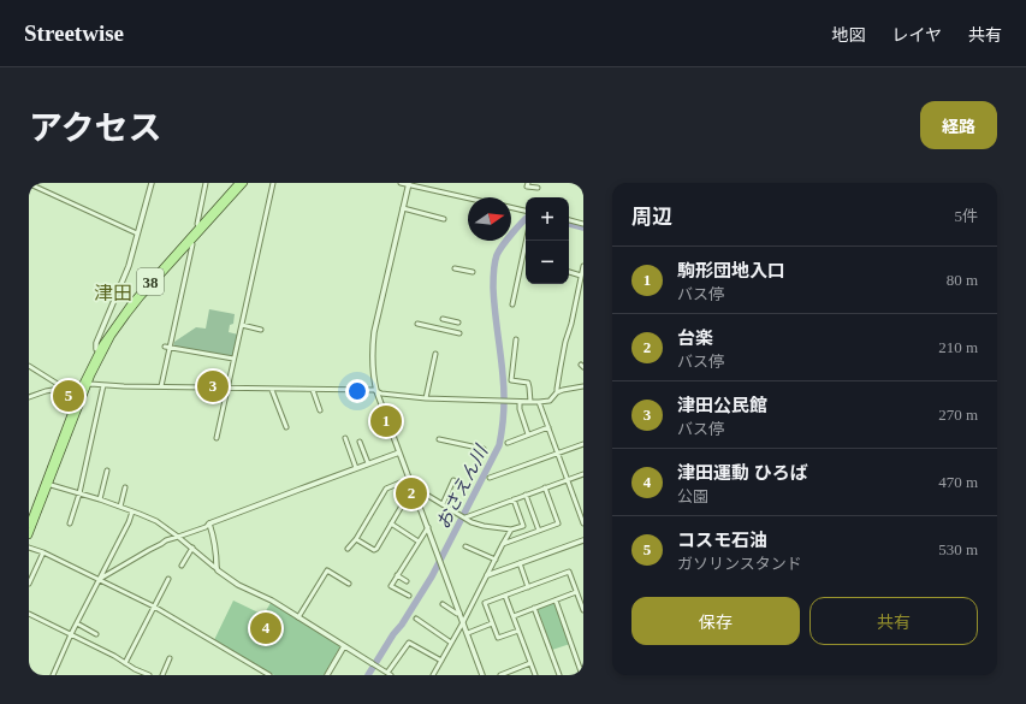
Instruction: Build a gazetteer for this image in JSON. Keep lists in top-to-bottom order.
{
  "streets": {
    "main road": ["38"]
  },
  "districts": ["津田"],
  "water": ["おさえん川"],
  "north": "right",
  "page": {
    "header": "Streetwise",
    "nav": ["地図", "レイヤ", "共有"],
    "title": "アクセス",
    "buttons": [
      "経路",
      ["保存", "共有"]
    ],
    "heading": ["周辺", "5件"],
    "map_buttons": ["+", "−"],
    "list": [
      {
        "mark": "1",
        "name": "駒形団地入口",
        "note": "バス停",
        "value": "80 m"
      },
      {
        "mark": "2",
        "name": "台楽",
        "note": "バス停",
        "value": "210 m"
      },
      {
        "mark": "3",
        "name": "津田公民館",
        "note": "バス停",
        "value": "270 m"
      },
      {
        "mark": "4",
        "name": "津田運動 ひろば",
        "note": "公園",
        "value": "470 m"
      },
      {
        "mark": "5",
        "name": "コスモ石油",
        "note": "ガソリンスタンド",
        "value": "530 m"
      }
    ],
    "pins": [
      "3",
      "5",
      "1",
      "2",
      "4"
    ]
  }
}
